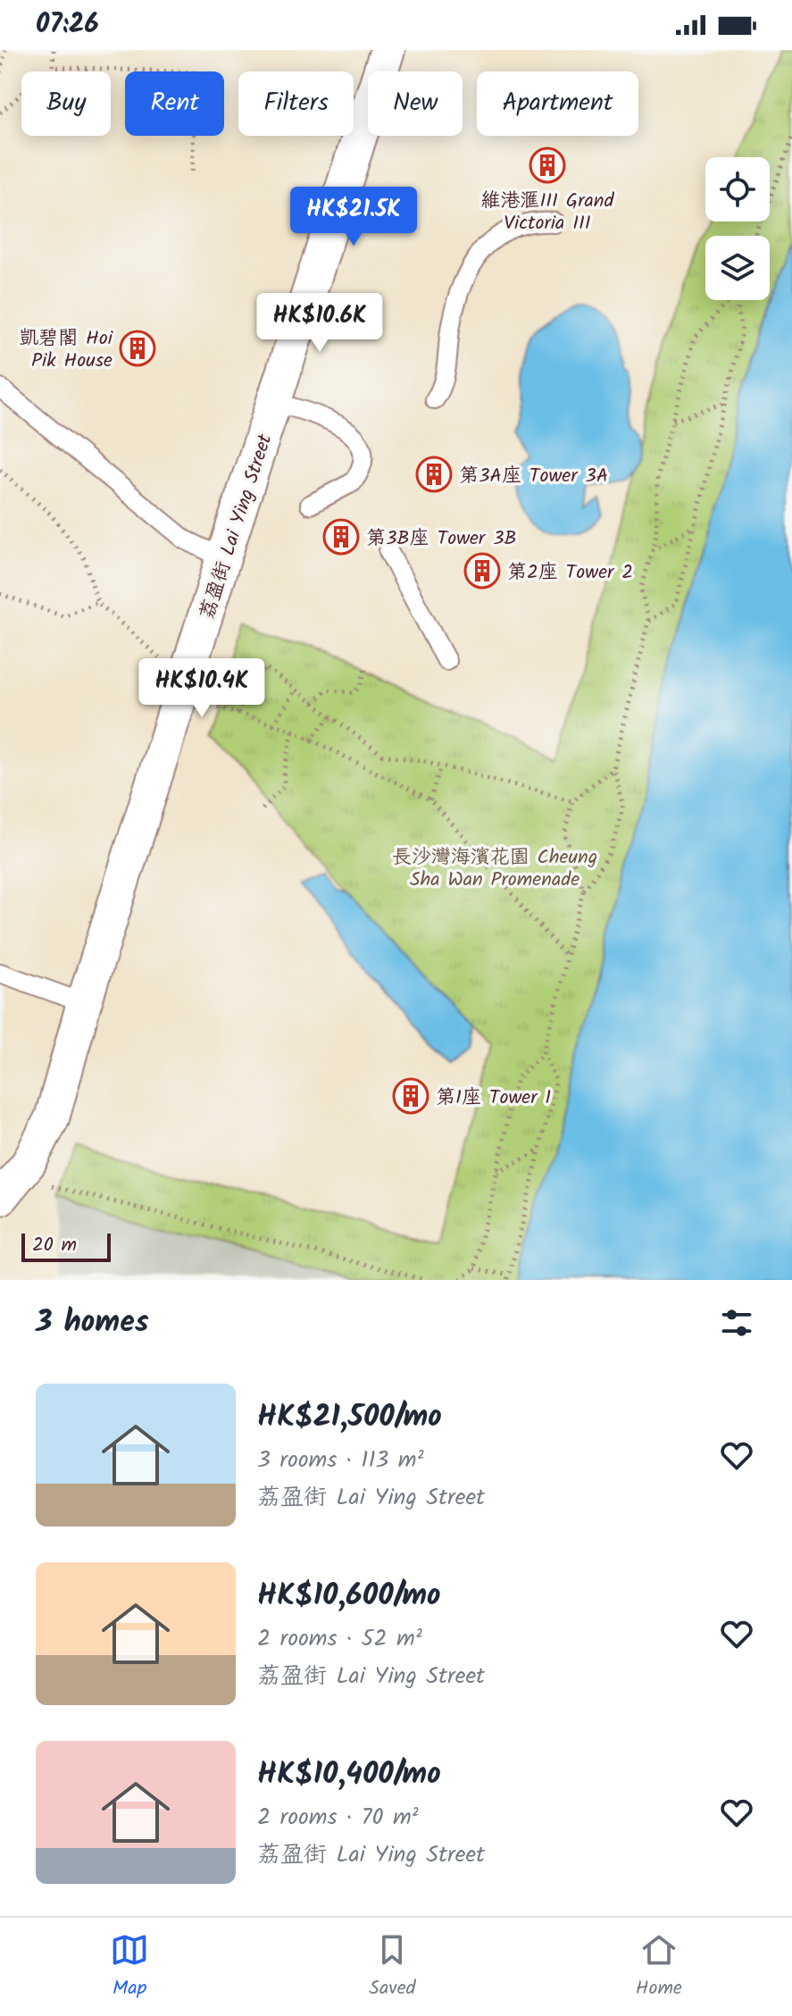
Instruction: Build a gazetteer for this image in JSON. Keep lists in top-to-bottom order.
{
  "streets": {
    "street": ["荔盈街 Lai Ying Street"]
  },
  "parks": ["長沙灣海濱花園 Cheung Sha Wan Promenade"],
  "places": {
    "building": [
      "維港滙III Grand Victoria III",
      "凱碧閣 Hoi Pik House",
      "第3A座 Tower 3A",
      "第3B座 Tower 3B",
      "第2座 Tower 2",
      "第1座 Tower 1"
    ]
  },
  "scale_bar": "20 m",
  "page": {
    "status": "07:26",
    "chip": [
      "Buy",
      "Rent",
      "Filters",
      "New",
      "Apartment"
    ],
    "price": ["HK$21.5K", "HK$10.6K", "HK$10.4K"],
    "scale": "20 m",
    "heading": "3 homes",
    "list": [
      {
        "name": "HK$21,500/mo",
        "note": "3 rooms · 113 m² · 荔盈街 Lai Ying Street"
      },
      {
        "name": "HK$10,600/mo",
        "note": "2 rooms · 52 m² · 荔盈街 Lai Ying Street"
      },
      {
        "name": "HK$10,400/mo",
        "note": "2 rooms · 70 m² · 荔盈街 Lai Ying Street"
      }
    ],
    "tabs": ["Map", "Saved", "Home"]
  }
}
